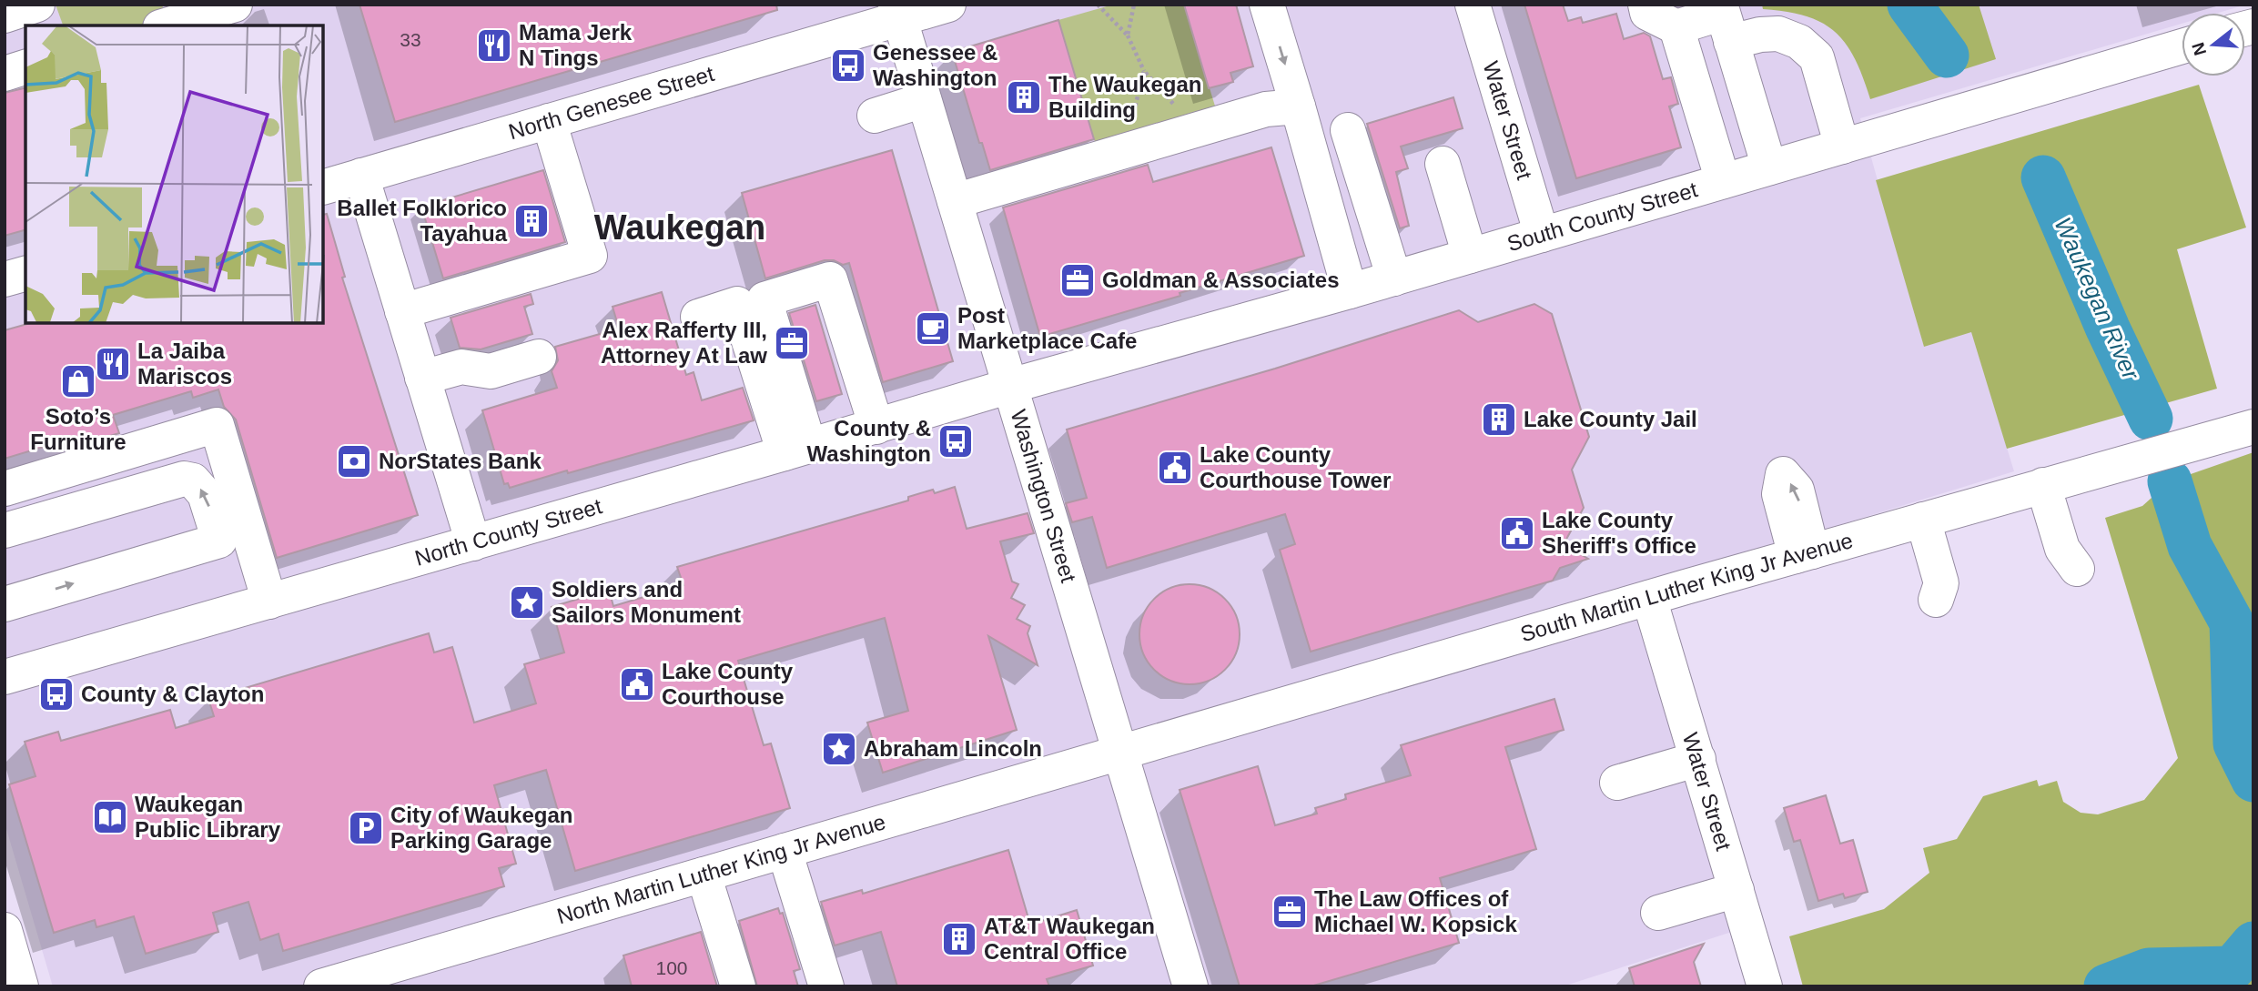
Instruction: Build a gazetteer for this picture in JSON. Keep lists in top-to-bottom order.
{
  "streets": {
    "street": [
      "North Genesee Street",
      "Water Street",
      "South County Street",
      "Washington Street",
      "North County Street",
      "South Martin Luther King Jr Avenue",
      "North Martin Luther King Jr Avenue"
    ]
  },
  "crossings": [
    ["North Genesee Street", "Washington Street"],
    ["Water Street", "South County Street"],
    ["Water Street", "South Martin Luther King Jr Avenue"],
    ["South County Street", "Washington Street"],
    ["South County Street", "North County Street"],
    ["Washington Street", "North County Street"],
    ["Washington Street", "South Martin Luther King Jr Avenue"],
    ["Washington Street", "North Martin Luther King Jr Avenue"],
    ["South Martin Luther King Jr Avenue", "North Martin Luther King Jr Avenue"]
  ],
  "districts": ["Waukegan"],
  "water": ["Waukegan River"],
  "places": {
    "restaurant": ["Mama Jerk N Tings", "La Jaiba Mariscos"],
    "bus stop": ["Genessee & Washington", "County & Washington", "County & Clayton"],
    "building": [
      "The Waukegan Building",
      "Ballet Folklorico Tayahua",
      "Lake County Jail",
      "AT&T Waukegan Central Office"
    ],
    "office": ["Goldman & Associates", "Alex Rafferty III, Attorney At Law", "The Law Offices of Michael W. Kopsick"],
    "cafe": ["Post Marketplace Cafe"],
    "shop": ["Soto’s Furniture"],
    "bank": ["NorStates Bank"],
    "public building": ["Lake County Courthouse Tower", "Lake County Sheriff's Office", "Lake County Courthouse"],
    "place": ["Soldiers and Sailors Monument", "Abraham Lincoln"],
    "library": ["Waukegan Public Library"],
    "parking": ["City of Waukegan Parking Garage"]
  },
  "house_numbers": ["33", "100"],
  "north": "left"
}
